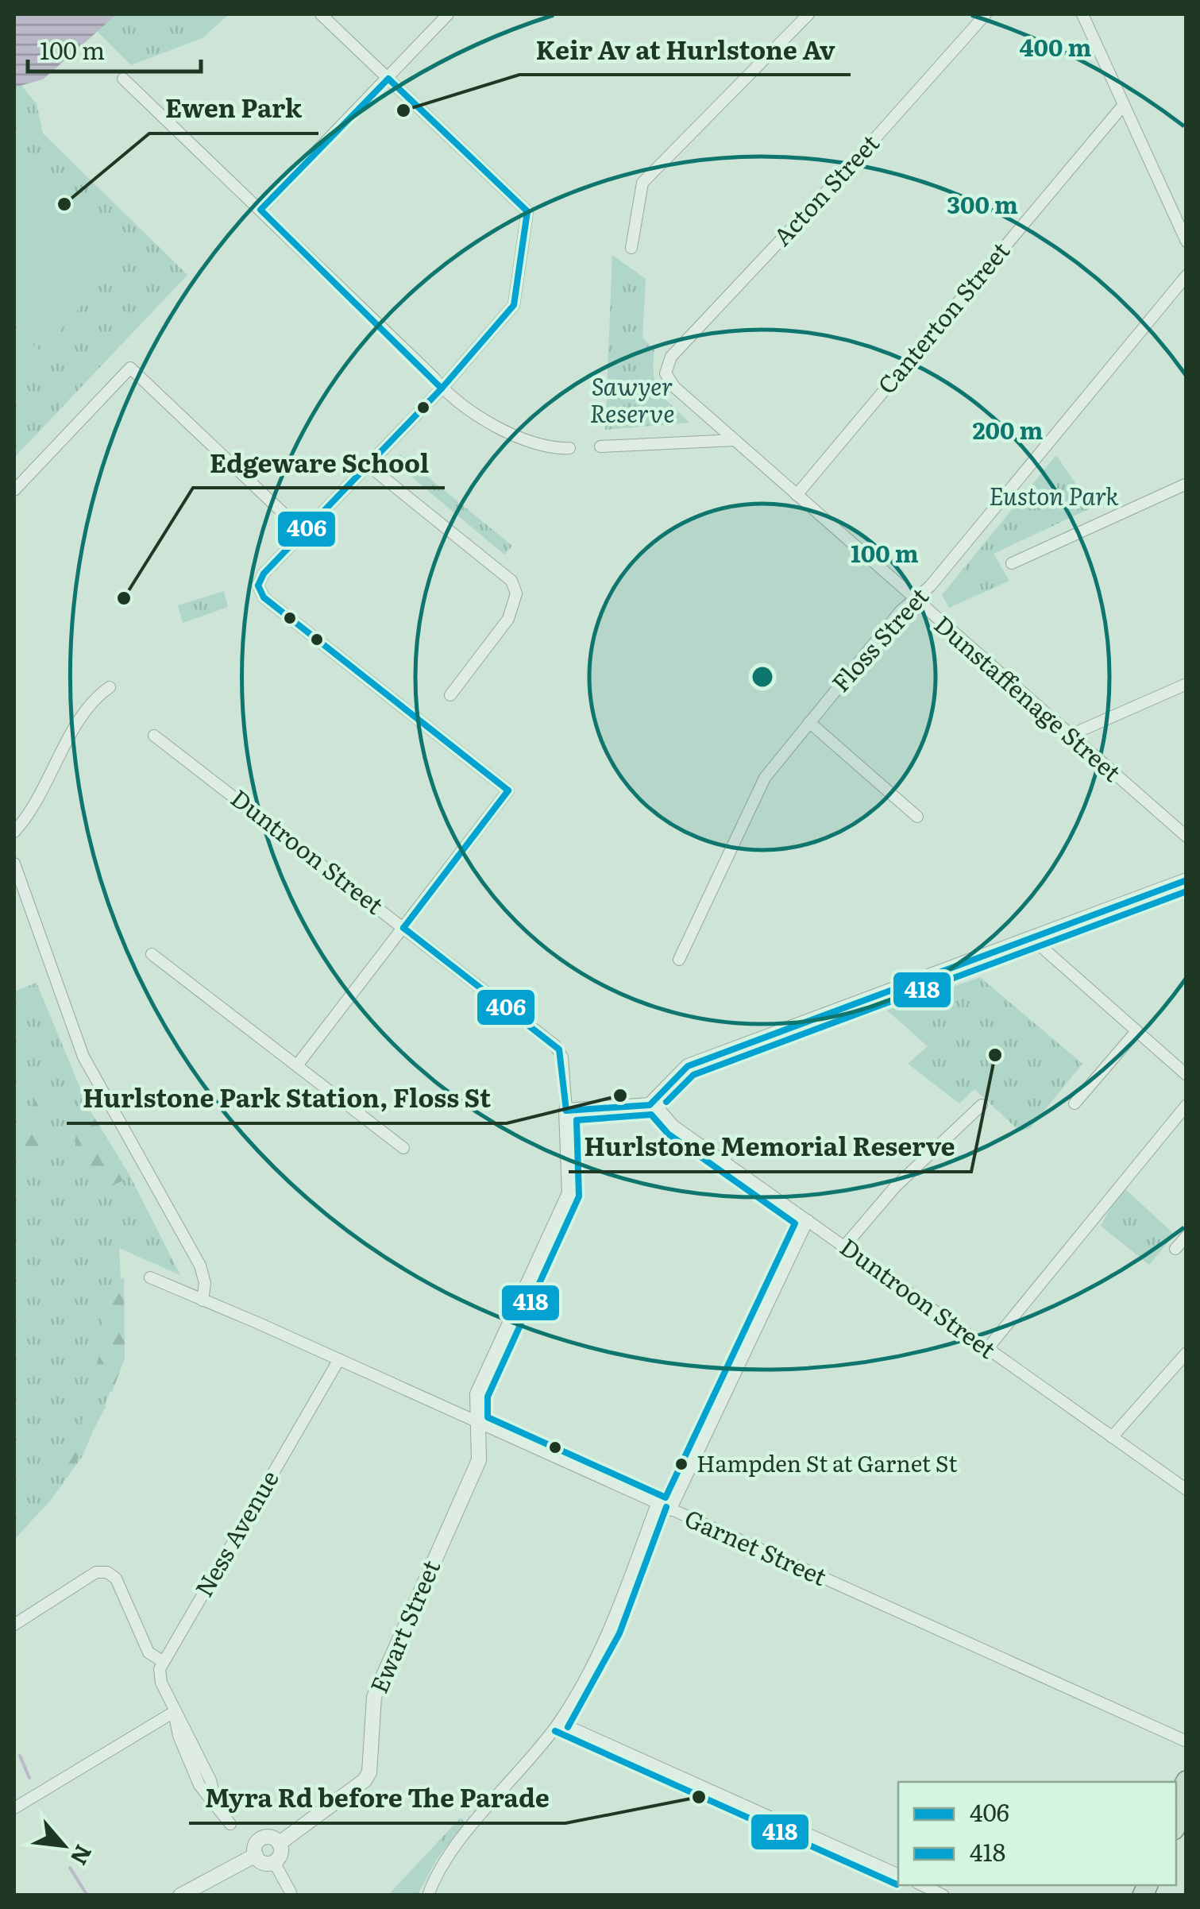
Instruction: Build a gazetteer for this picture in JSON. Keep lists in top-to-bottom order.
{
  "streets": {
    "street": [
      "Acton Street",
      "Canterton Street",
      "Floss Street",
      "Dunstaffenage Street",
      "Duntroon Street",
      "Ness Avenue",
      "Garnet Street",
      "Ewart Street"
    ]
  },
  "crossings": [
    ["Acton Street", "Dunstaffenage Street"],
    ["Canterton Street", "Dunstaffenage Street"],
    ["Floss Street", "Dunstaffenage Street"],
    ["Ness Avenue", "Garnet Street"],
    ["Garnet Street", "Ewart Street"]
  ],
  "parks": ["Sawyer Reserve", "Euston Park"],
  "places": [
    "Keir Av at Hurlstone Av",
    "Ewen Park",
    "Edgeware School",
    "Hurlstone Memorial Reserve",
    "Hurlstone Park Station, Floss St",
    "Hampden St at Garnet St",
    "Myra Rd before The Parade"
  ],
  "lines": ["transit line 406", "transit line 418"],
  "legend": ["406", "418"],
  "scale_bar": "100 m",
  "north": "bottom right",
  "rings": [
    "400 m",
    "300 m",
    "200 m",
    "100 m"
  ]
}
